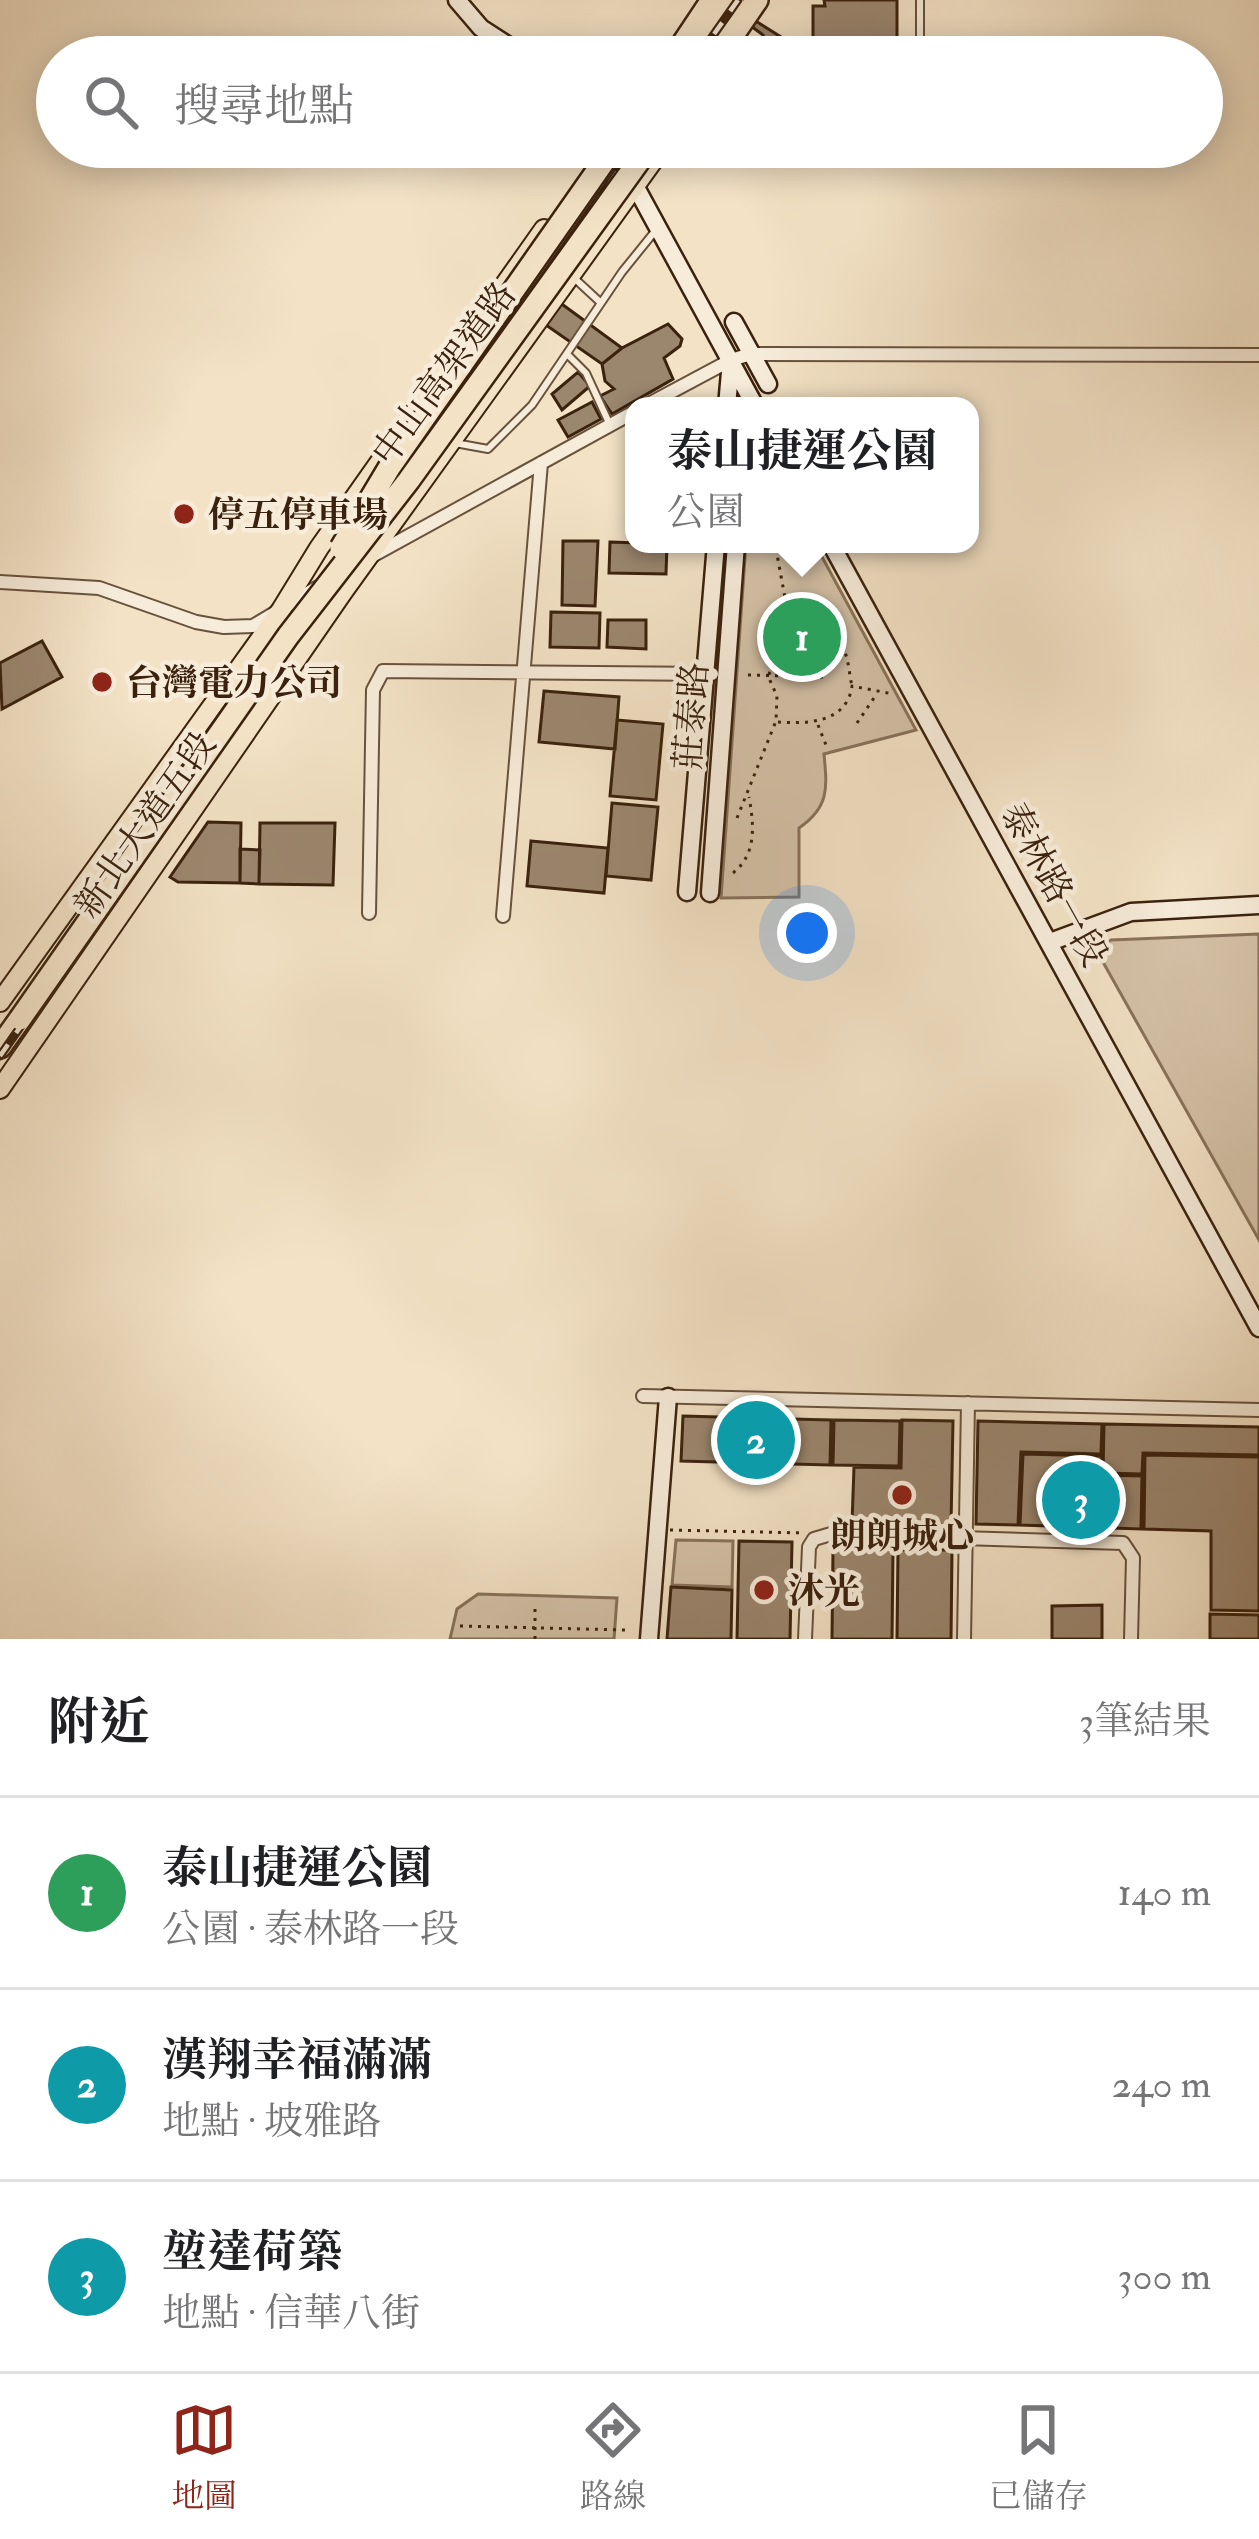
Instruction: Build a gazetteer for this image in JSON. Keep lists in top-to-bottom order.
{
  "streets": {
    "highway": ["中山高架道路"],
    "main road": ["莊泰路", "新北大道五段", "泰林路一段"]
  },
  "places": [
    "停五停車場",
    "台灣電力公司",
    "朗朗城心",
    "沐光"
  ],
  "page": {
    "search": "搜尋地點",
    "popup": ["泰山捷運公園", "公園"],
    "pins": ["1", "2", "3"],
    "heading": ["附近", "3筆結果"],
    "list": [
      {
        "mark": "1",
        "name": "泰山捷運公園",
        "note": "公園 · 泰林路一段",
        "value": "140 m"
      },
      {
        "mark": "2",
        "name": "漢翔幸福滿滿",
        "note": "地點 · 坡雅路",
        "value": "240 m"
      },
      {
        "mark": "3",
        "name": "堃達荷築",
        "note": "地點 · 信華八街",
        "value": "300 m"
      }
    ],
    "nav": ["地圖", "路線", "已儲存"]
  }
}
